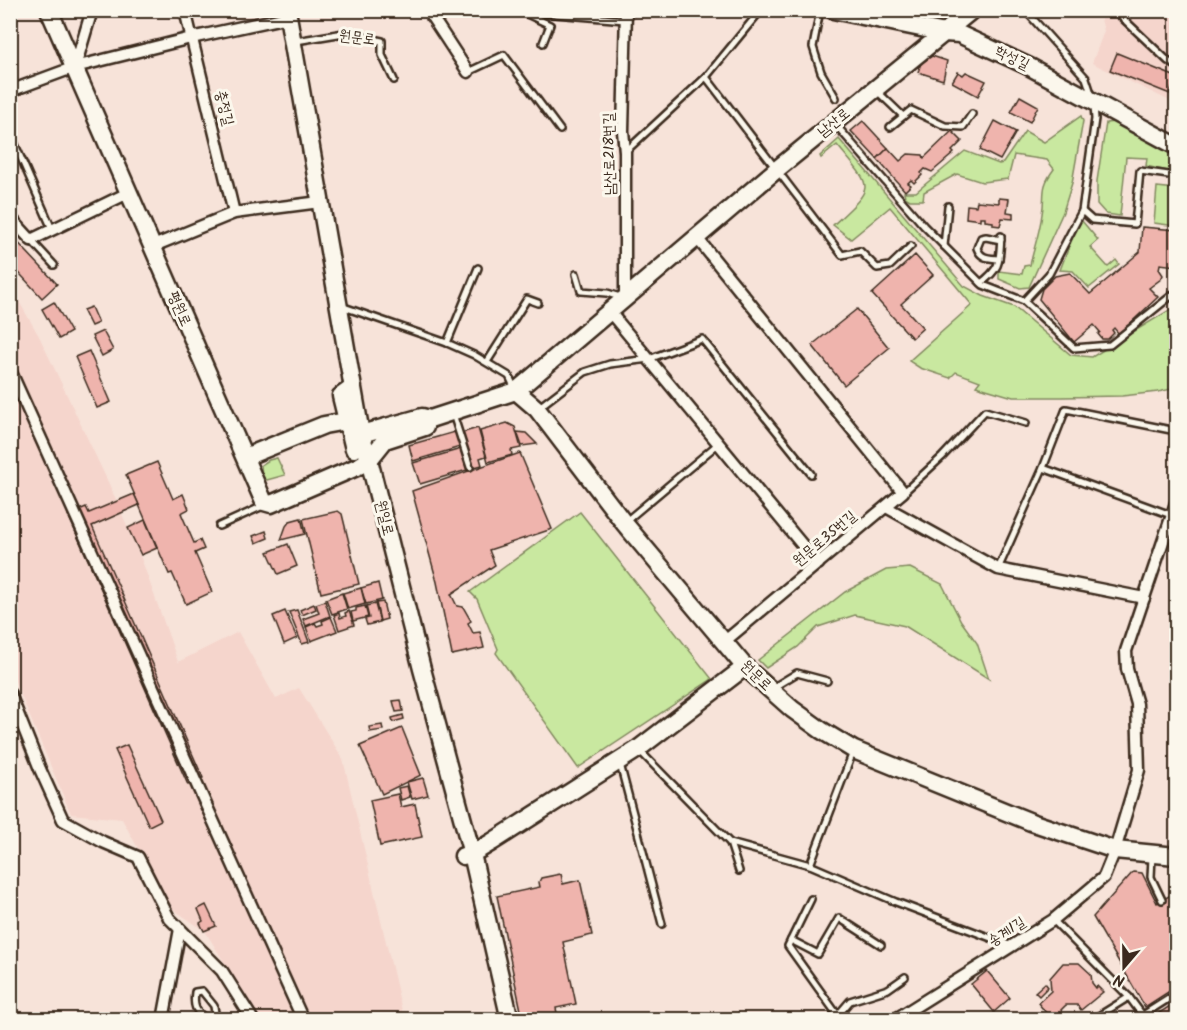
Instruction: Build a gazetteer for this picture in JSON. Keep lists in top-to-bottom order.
{
  "streets": {
    "street": [
      "원문로",
      "학성길",
      "충정길",
      "남산로",
      "남산로218번길",
      "평원로",
      "원일로",
      "원문로35번길",
      "송계1길"
    ]
  },
  "crossings": [
    ["원문로", "남산로"],
    ["원문로", "원일로"],
    ["원문로", "원문로35번길"],
    ["원문로", "송계1길"],
    ["학성길", "남산로"],
    ["남산로", "남산로218번길"]
  ],
  "north": "bottom"
}
